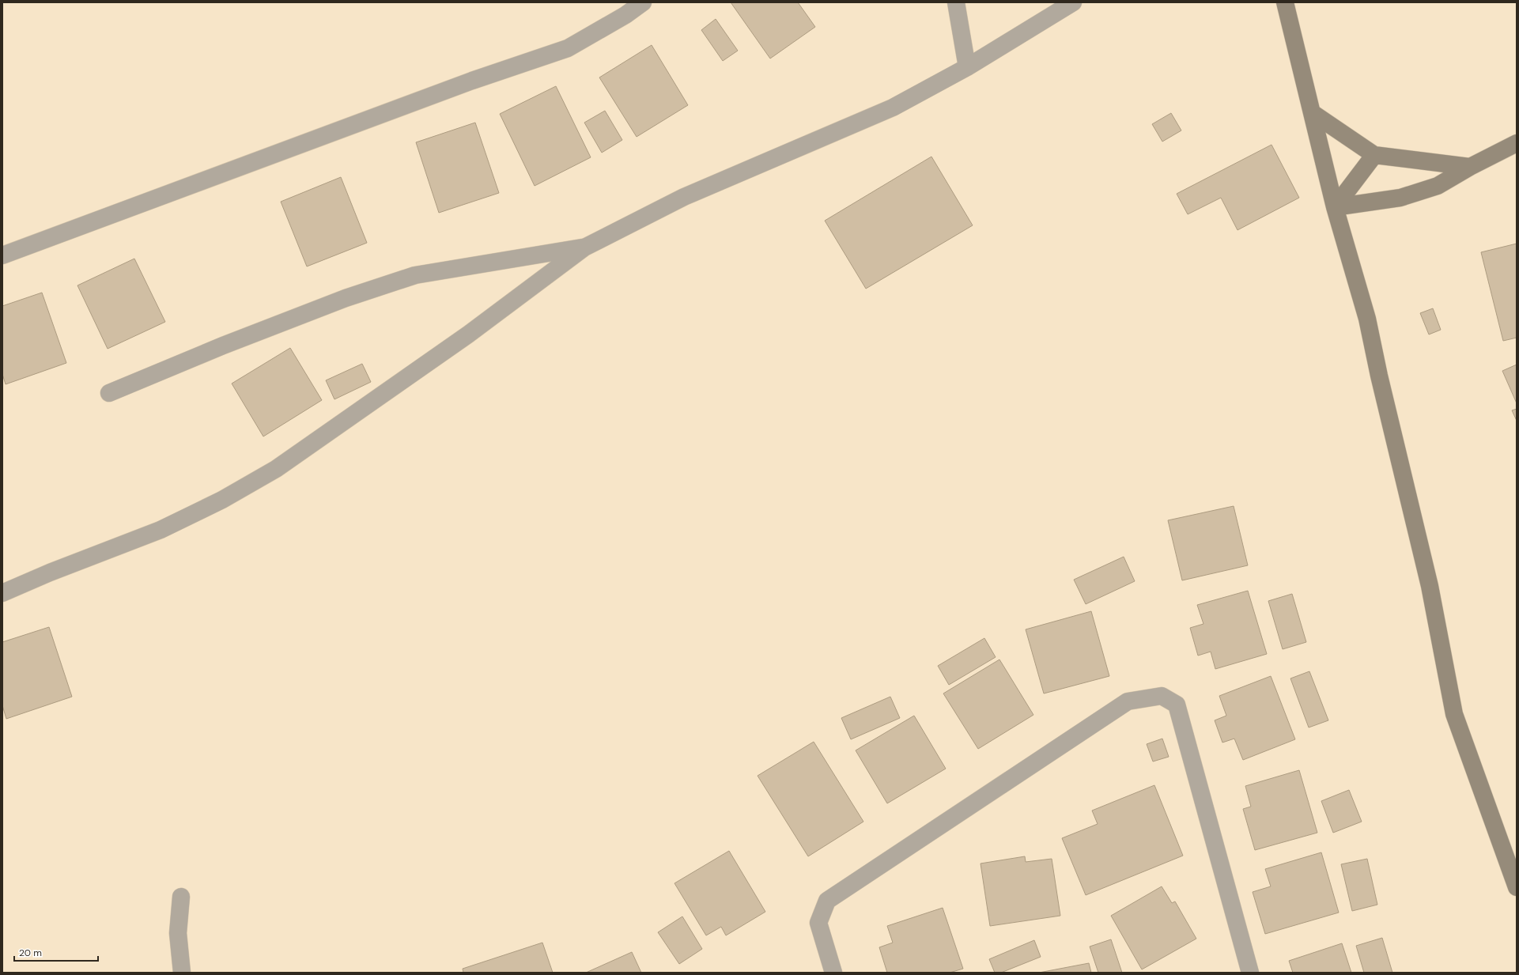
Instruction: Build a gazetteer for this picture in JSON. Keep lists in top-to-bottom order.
{
  "scale_bar": "20 m"
}
